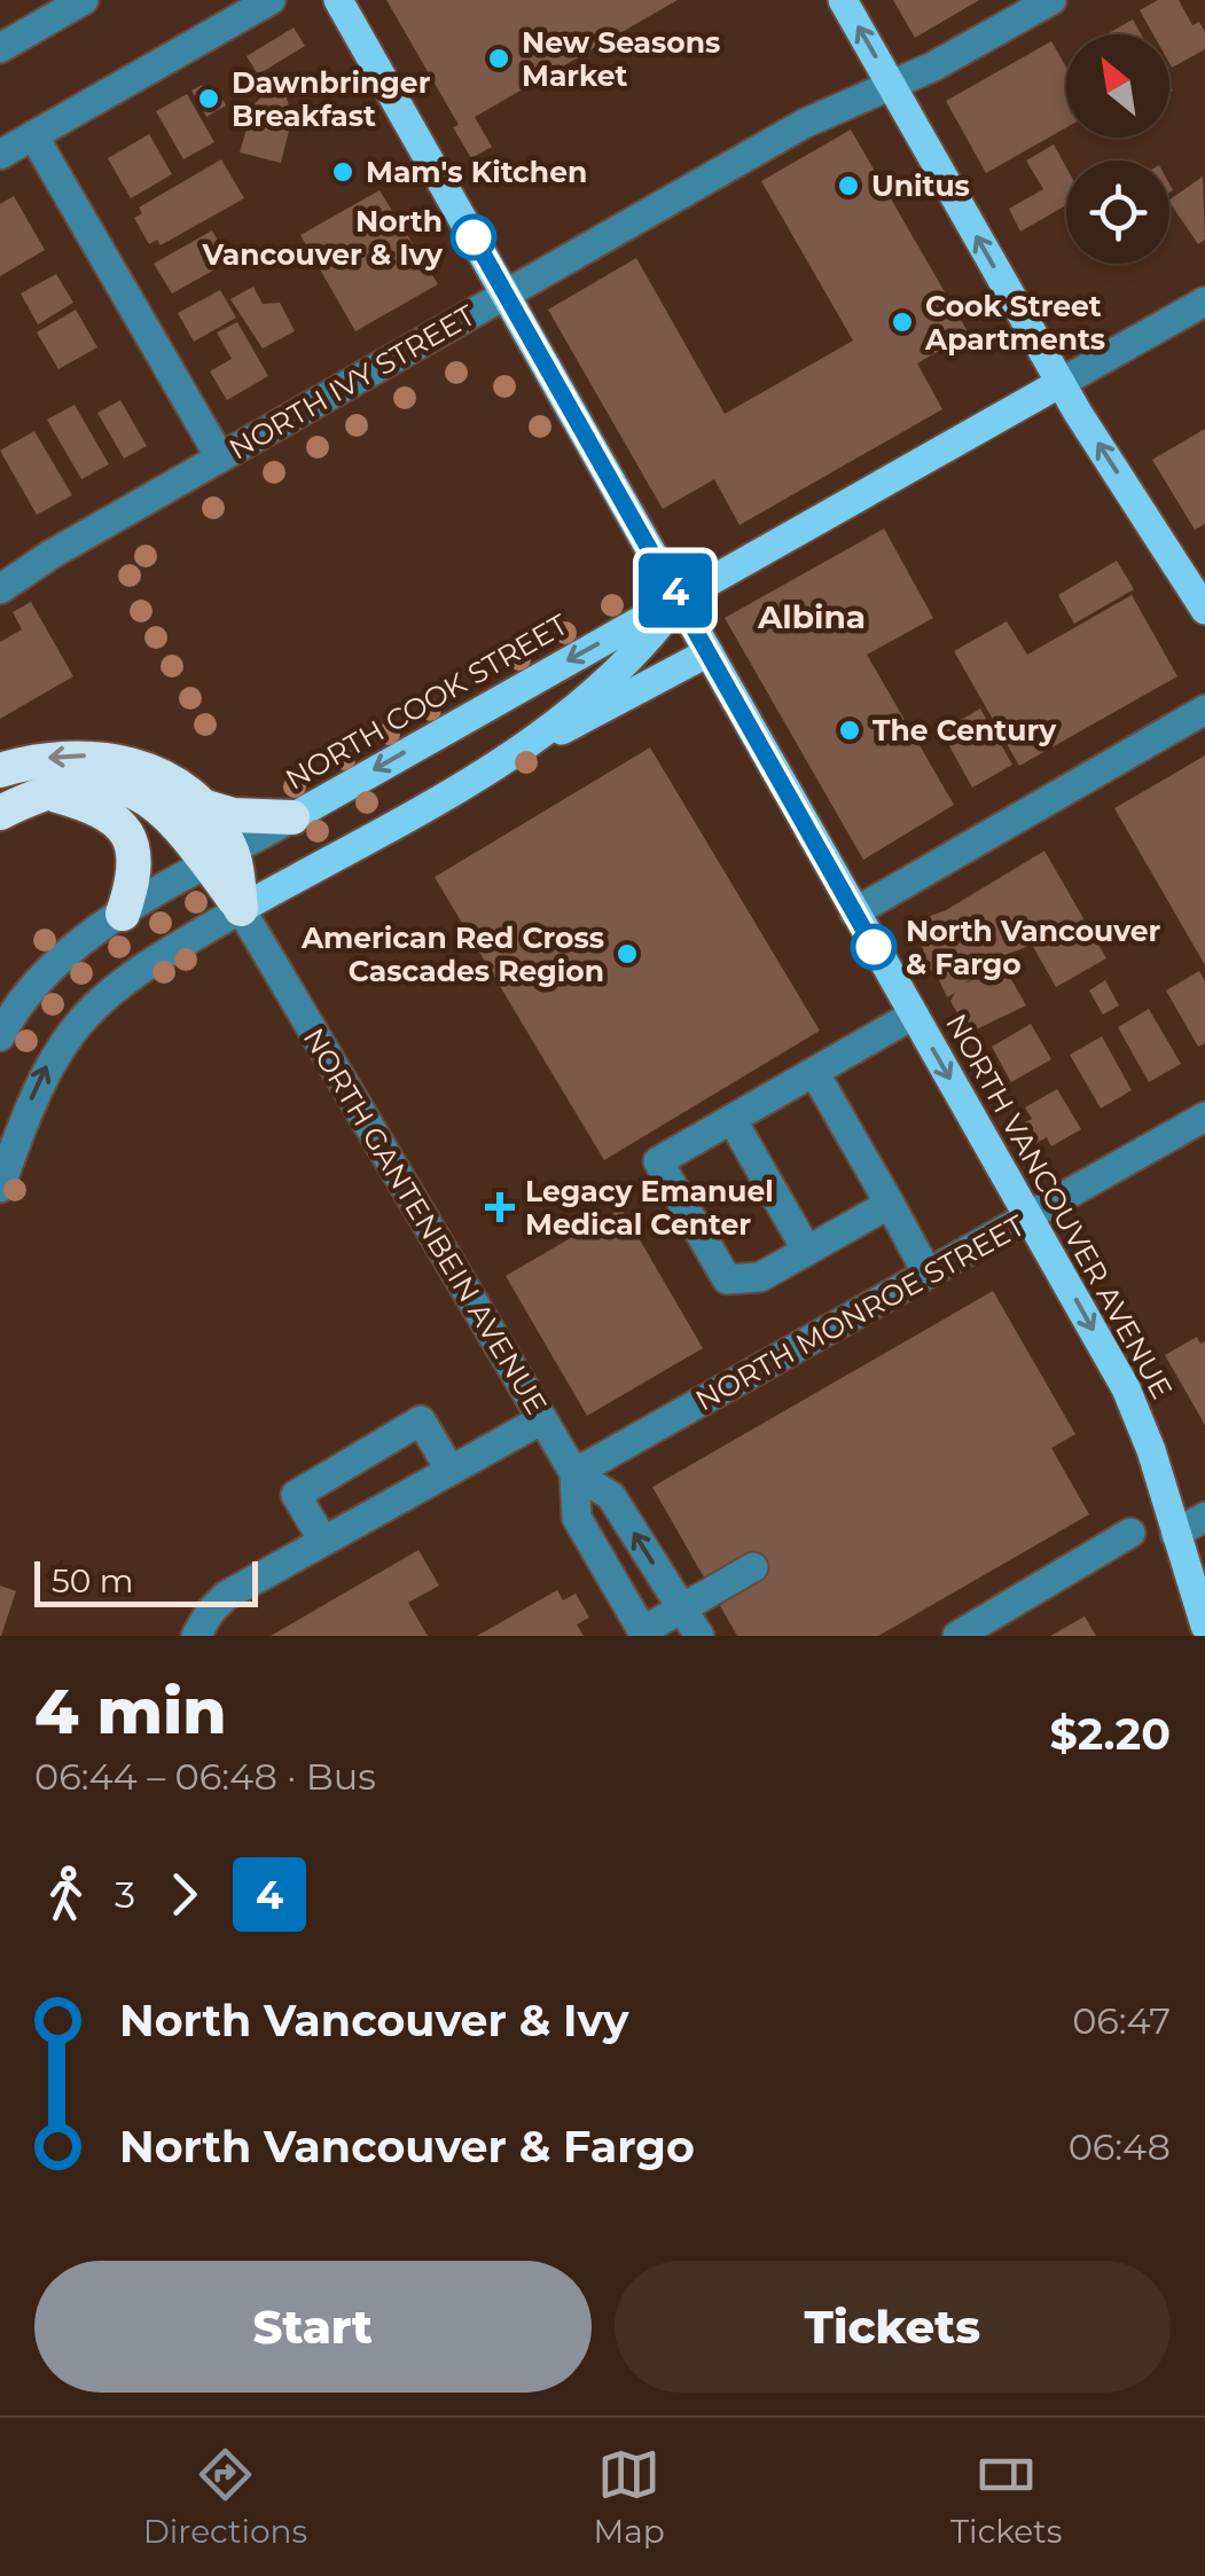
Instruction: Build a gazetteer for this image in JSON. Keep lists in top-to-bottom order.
{
  "streets": {
    "main road": ["NORTH COOK STREET", "NORTH VANCOUVER AVENUE"],
    "street": ["NORTH IVY STREET", "NORTH GANTENBEIN AVENUE", "NORTH MONROE STREET"]
  },
  "crossings": [
    ["NORTH IVY STREET", "NORTH VANCOUVER AVENUE"],
    ["NORTH COOK STREET", "NORTH VANCOUVER AVENUE"],
    ["NORTH COOK STREET", "NORTH GANTENBEIN AVENUE"],
    ["NORTH VANCOUVER AVENUE", "NORTH MONROE STREET"],
    ["NORTH GANTENBEIN AVENUE", "NORTH MONROE STREET"]
  ],
  "districts": ["Albina"],
  "places": {
    "other": [
      "New Seasons Market",
      "Dawnbringer Breakfast",
      "Mam's Kitchen",
      "Unitus",
      "North Vancouver & Ivy",
      "Cook Street Apartments",
      "The Century",
      "North Vancouver & Fargo",
      "American Red Cross Cascades Region"
    ],
    "health": ["Legacy Emanuel Medical Center"]
  },
  "lines": ["bus line 4"],
  "scale_bar": "50 m",
  "north": "top left",
  "page": {
    "on_map": "4",
    "scale": "50 m",
    "heading": ["4 min", "06:44 – 06:48 · Bus", "$2.20"],
    "legs": ["3", "4"],
    "list": [
      {
        "name": "North Vancouver & Ivy",
        "value": "06:47"
      },
      {
        "name": "North Vancouver & Fargo",
        "value": "06:48"
      }
    ],
    "buttons": ["Start", "Tickets"],
    "tabs": ["Directions", "Map", "Tickets"]
  }
}
